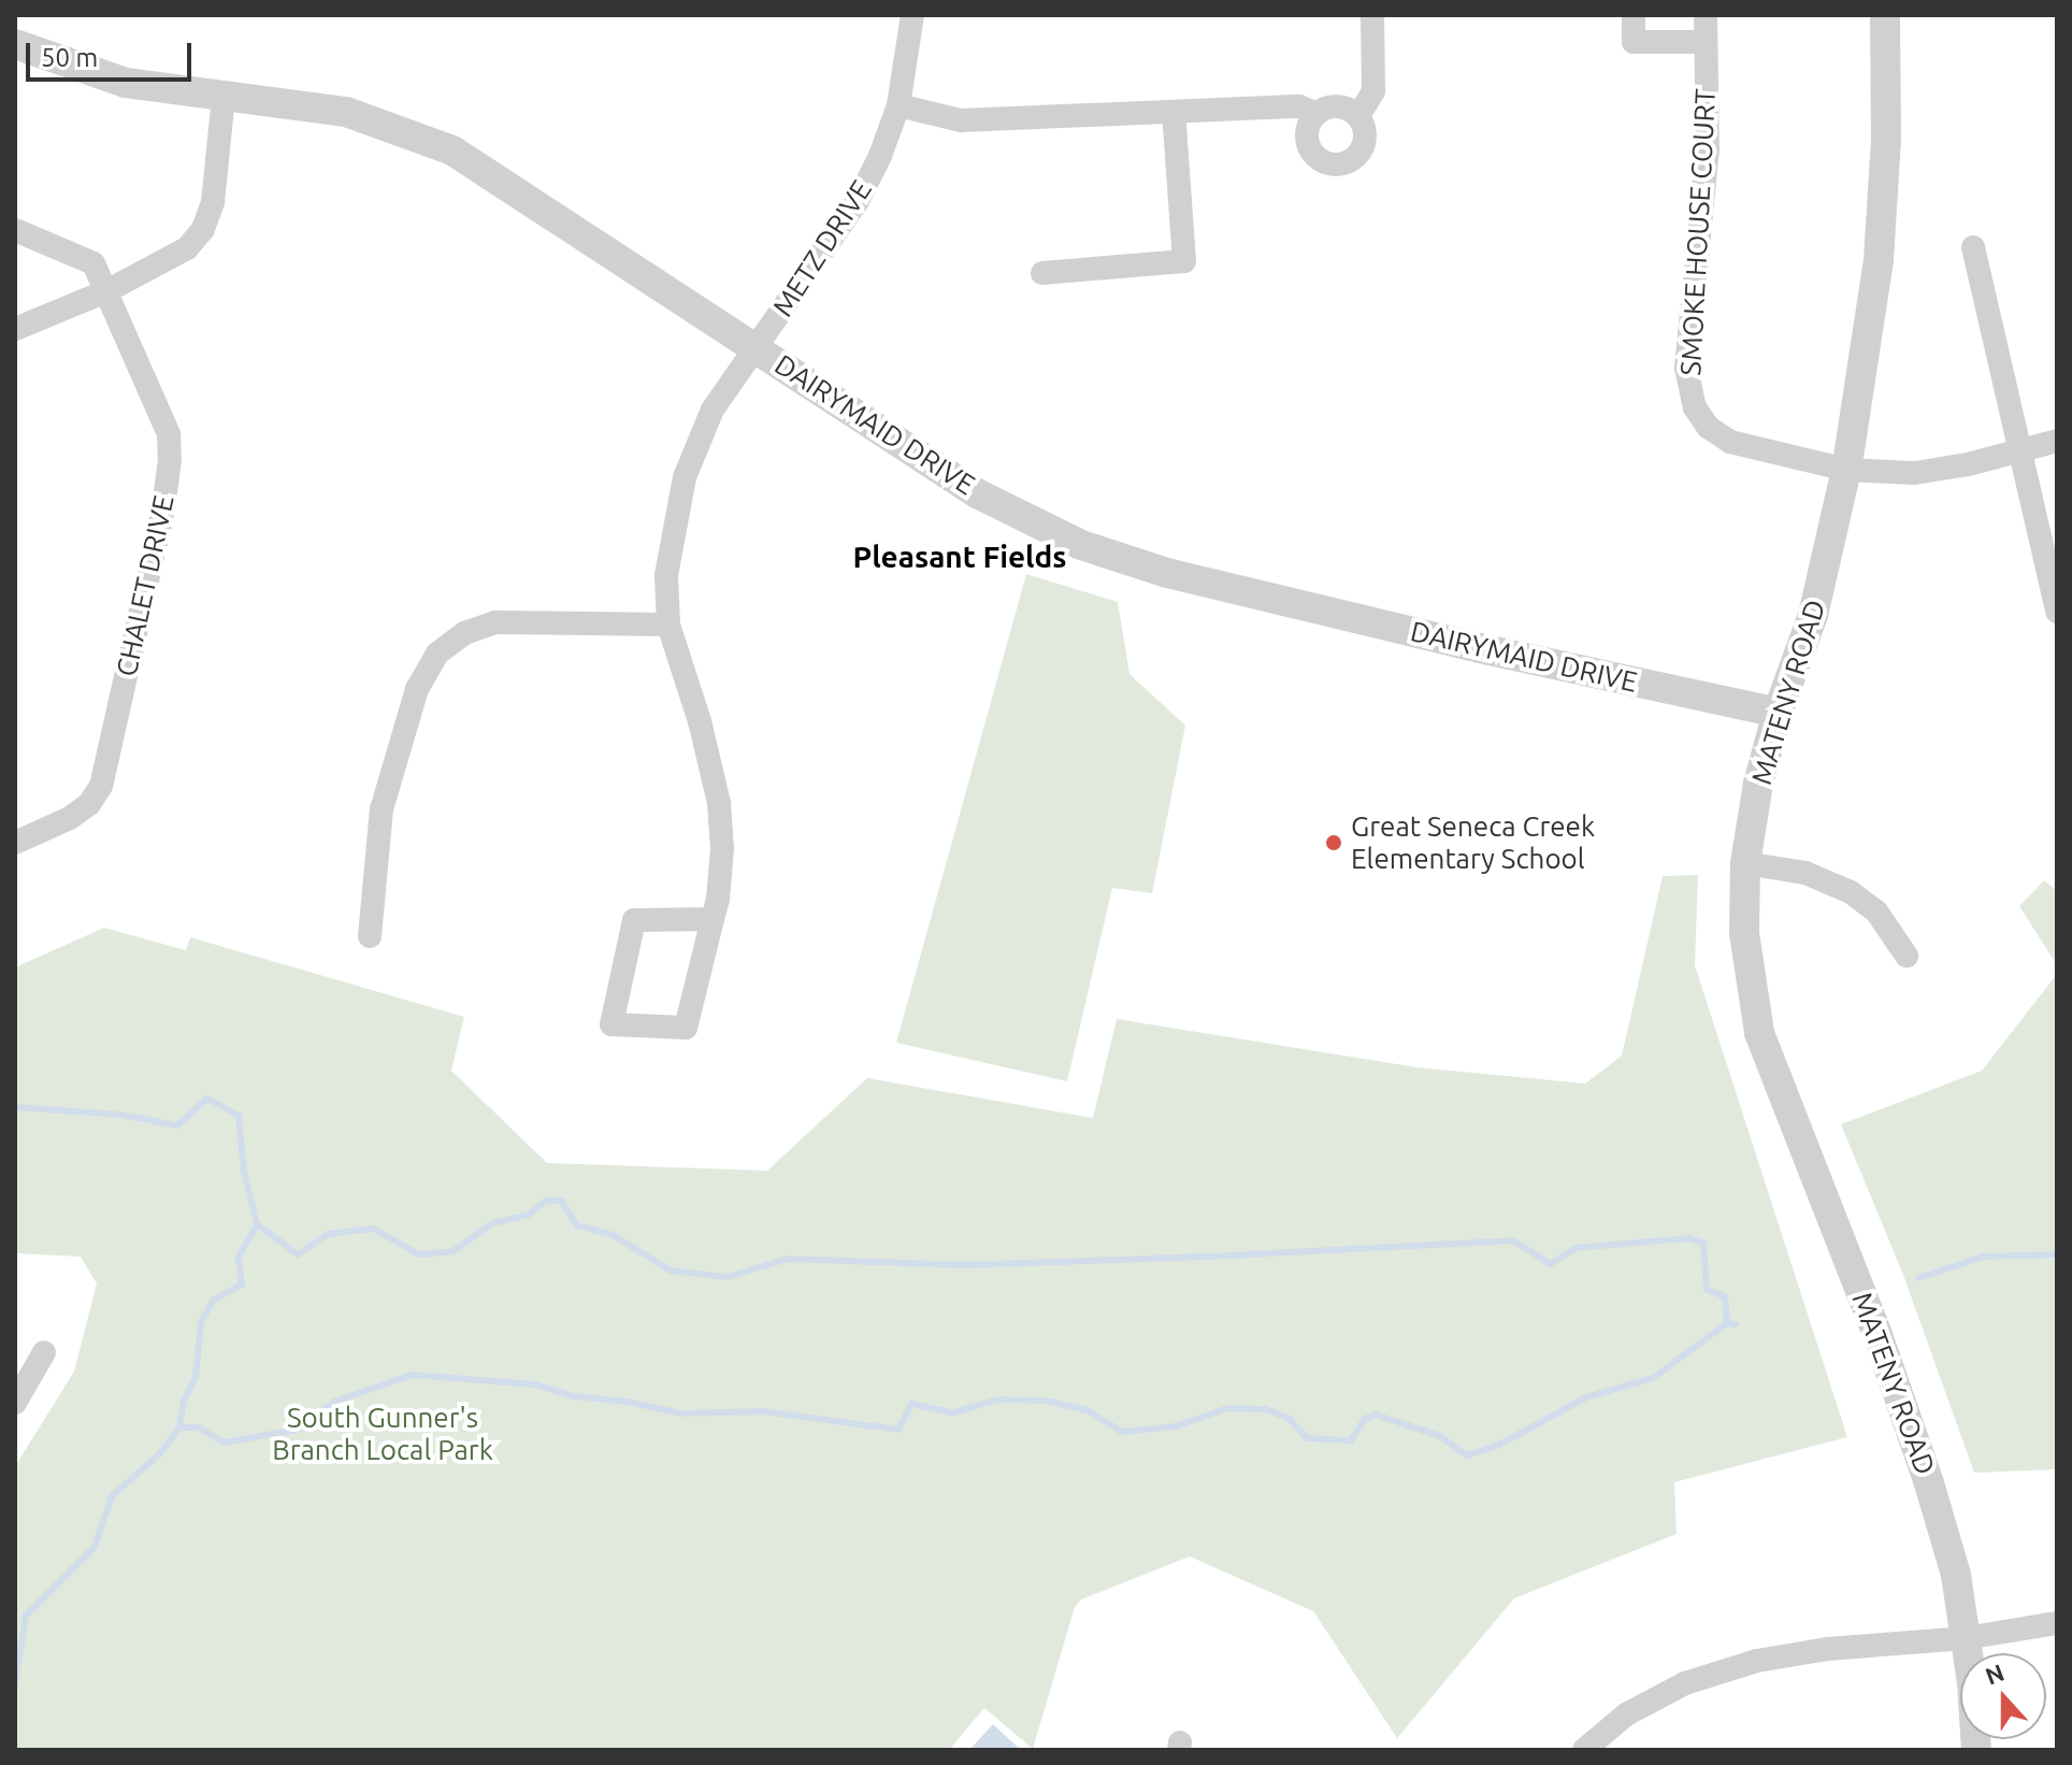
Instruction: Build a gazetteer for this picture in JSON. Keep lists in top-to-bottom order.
{
  "streets": {
    "street": [
      "SMOKE HOUSE COURT",
      "METZ DRIVE",
      "DAIRYMAID DRIVE",
      "CHALET DRIVE",
      "MATENY ROAD"
    ]
  },
  "crossings": [
    ["SMOKE HOUSE COURT", "MATENY ROAD"],
    ["METZ DRIVE", "DAIRYMAID DRIVE"],
    ["DAIRYMAID DRIVE", "MATENY ROAD"]
  ],
  "districts": ["Pleasant Fields"],
  "parks": ["South Gunner's Branch Local Park"],
  "places": ["Great Seneca Creek Elementary School"],
  "scale_bar": "50 m",
  "north": "top"
}
